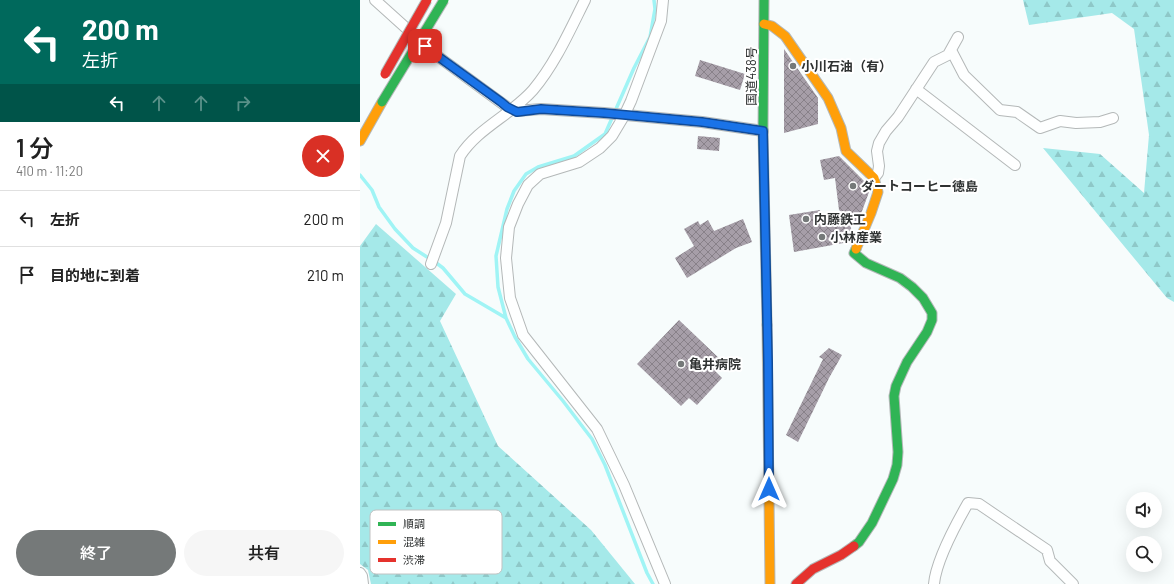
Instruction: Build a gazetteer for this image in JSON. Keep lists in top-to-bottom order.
{
  "streets": {
    "main road": ["国道438号"]
  },
  "places": [
    "小川石油（有）",
    "ダートコーヒー徳島",
    "内藤鉄工",
    "小林産業",
    "亀井病院"
  ],
  "legend": ["順調", "混雑", "渋滞"],
  "page": {
    "turn": ["200 m", "左折"],
    "heading": ["1 分", "410 m · 11:20"],
    "list": [
      {
        "name": "左折",
        "value": "200 m"
      },
      {
        "name": "目的地に到着",
        "value": "210 m"
      }
    ],
    "buttons": ["終了", "共有"]
  }
}
